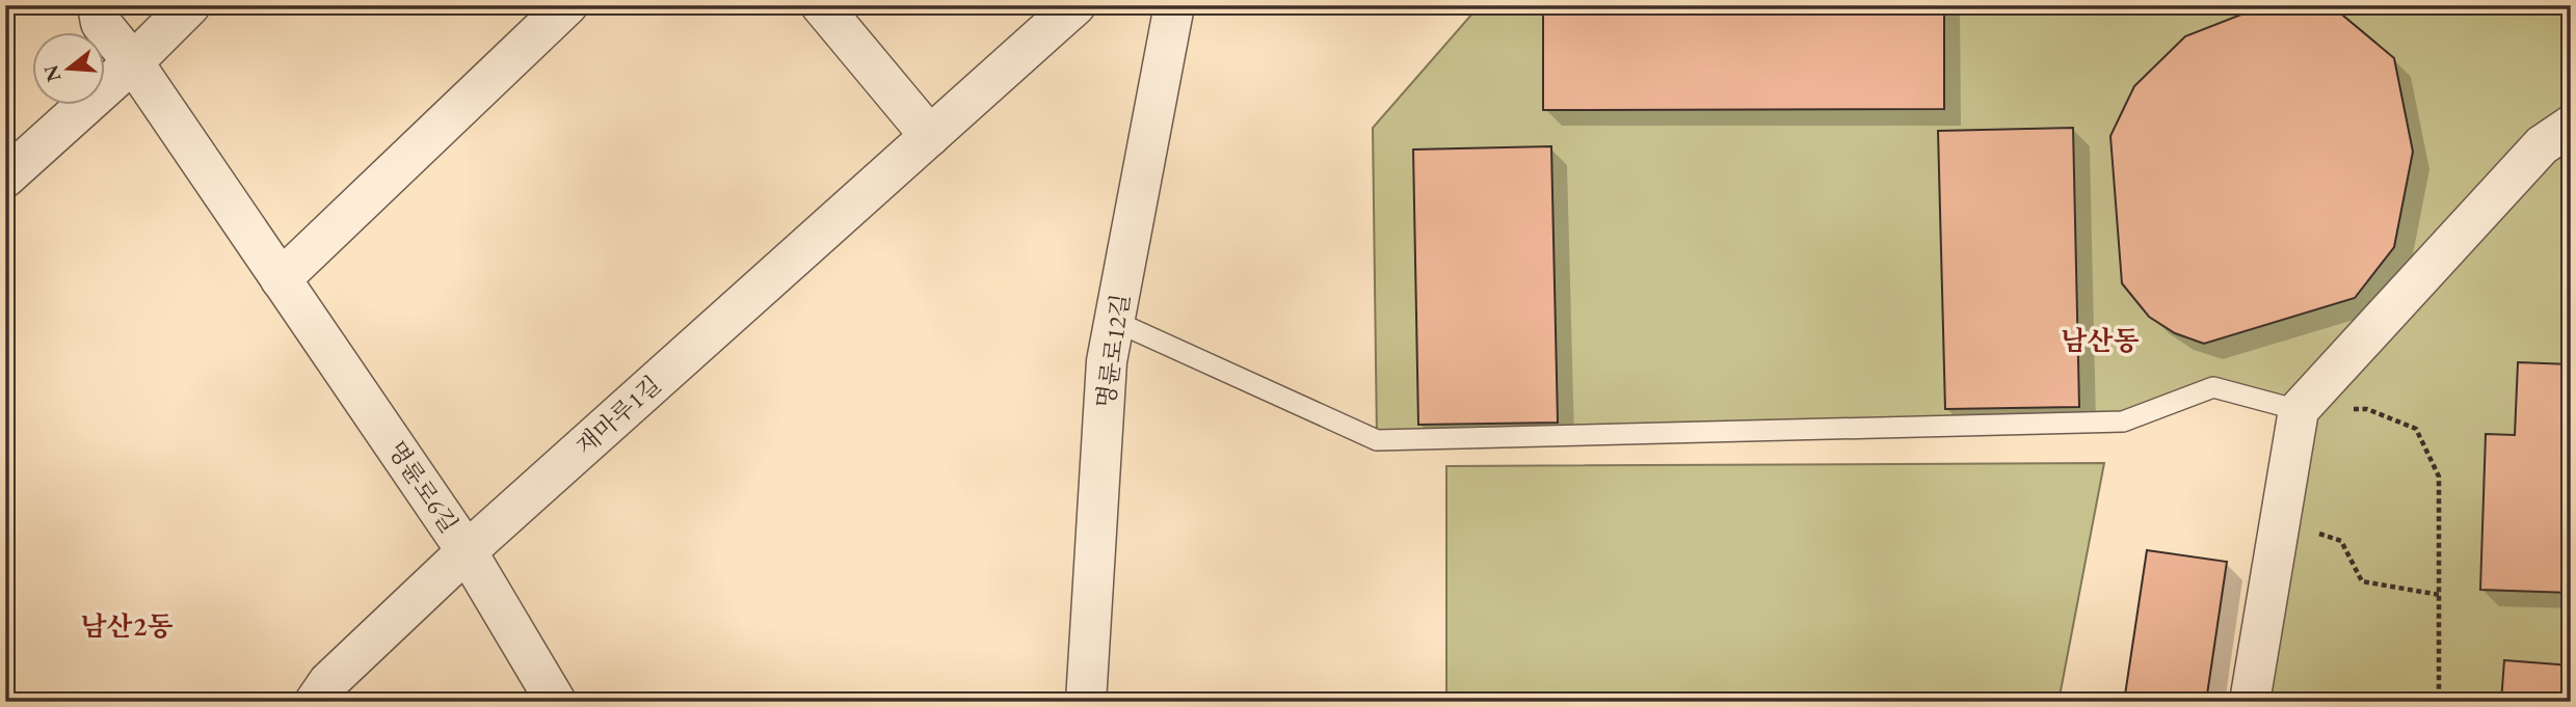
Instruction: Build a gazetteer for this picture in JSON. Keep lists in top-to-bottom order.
{
  "streets": {
    "street": ["명륜로12길", "재마루1길", "명륜로6길"]
  },
  "crossings": [
    ["재마루1길", "명륜로6길"]
  ],
  "districts": ["남산동", "남산2동"],
  "north": "left"
}
